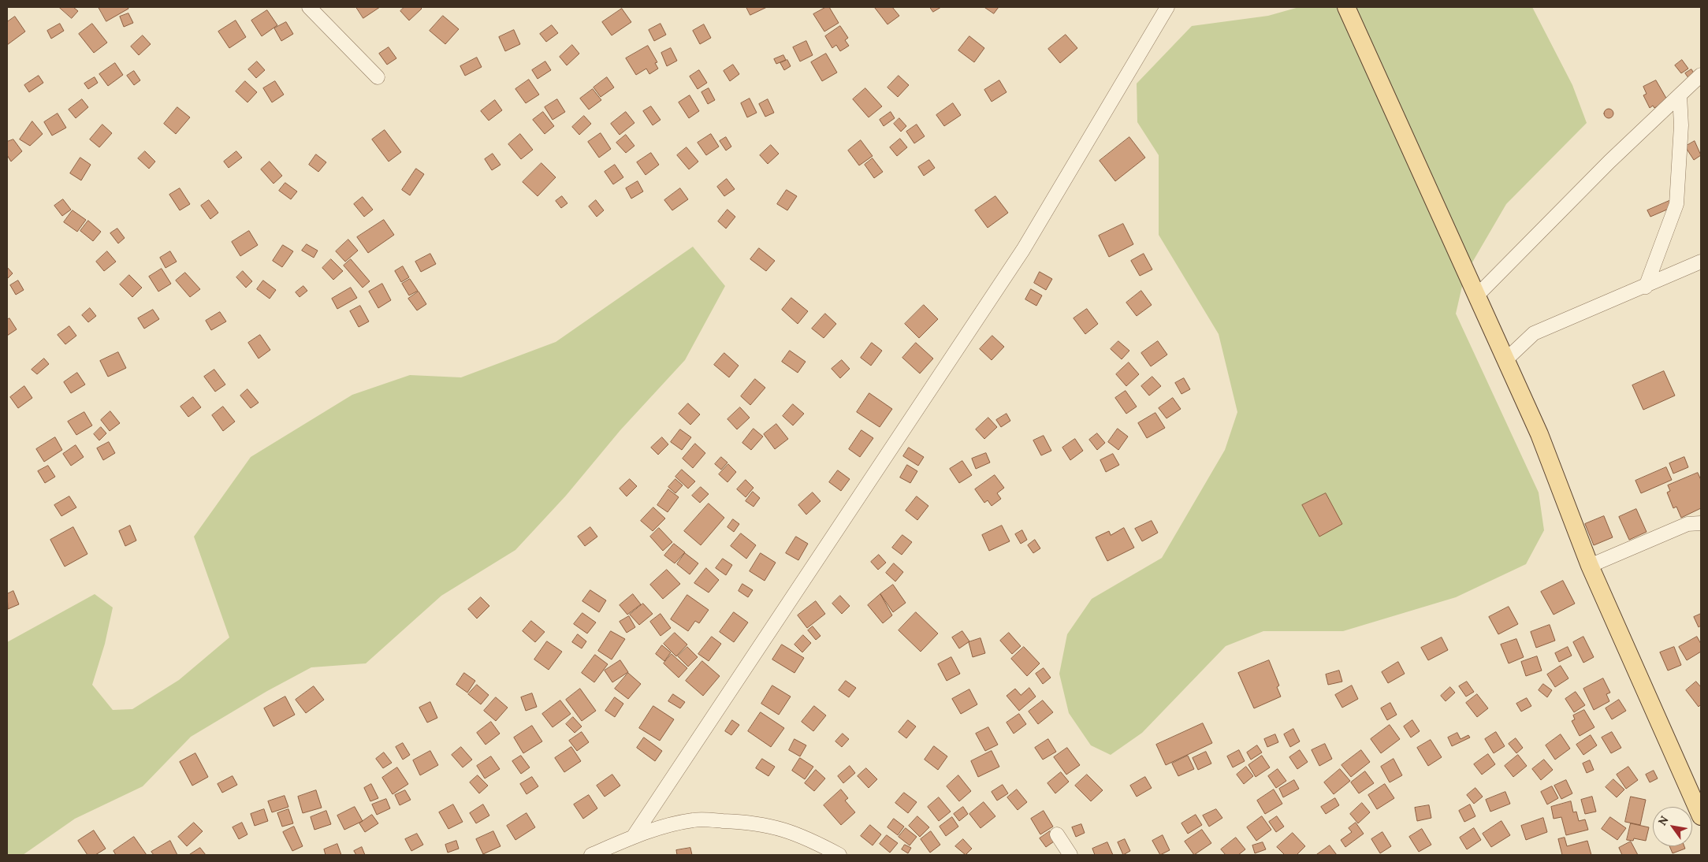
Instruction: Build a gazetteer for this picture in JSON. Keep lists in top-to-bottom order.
{
  "north": "top left"
}
